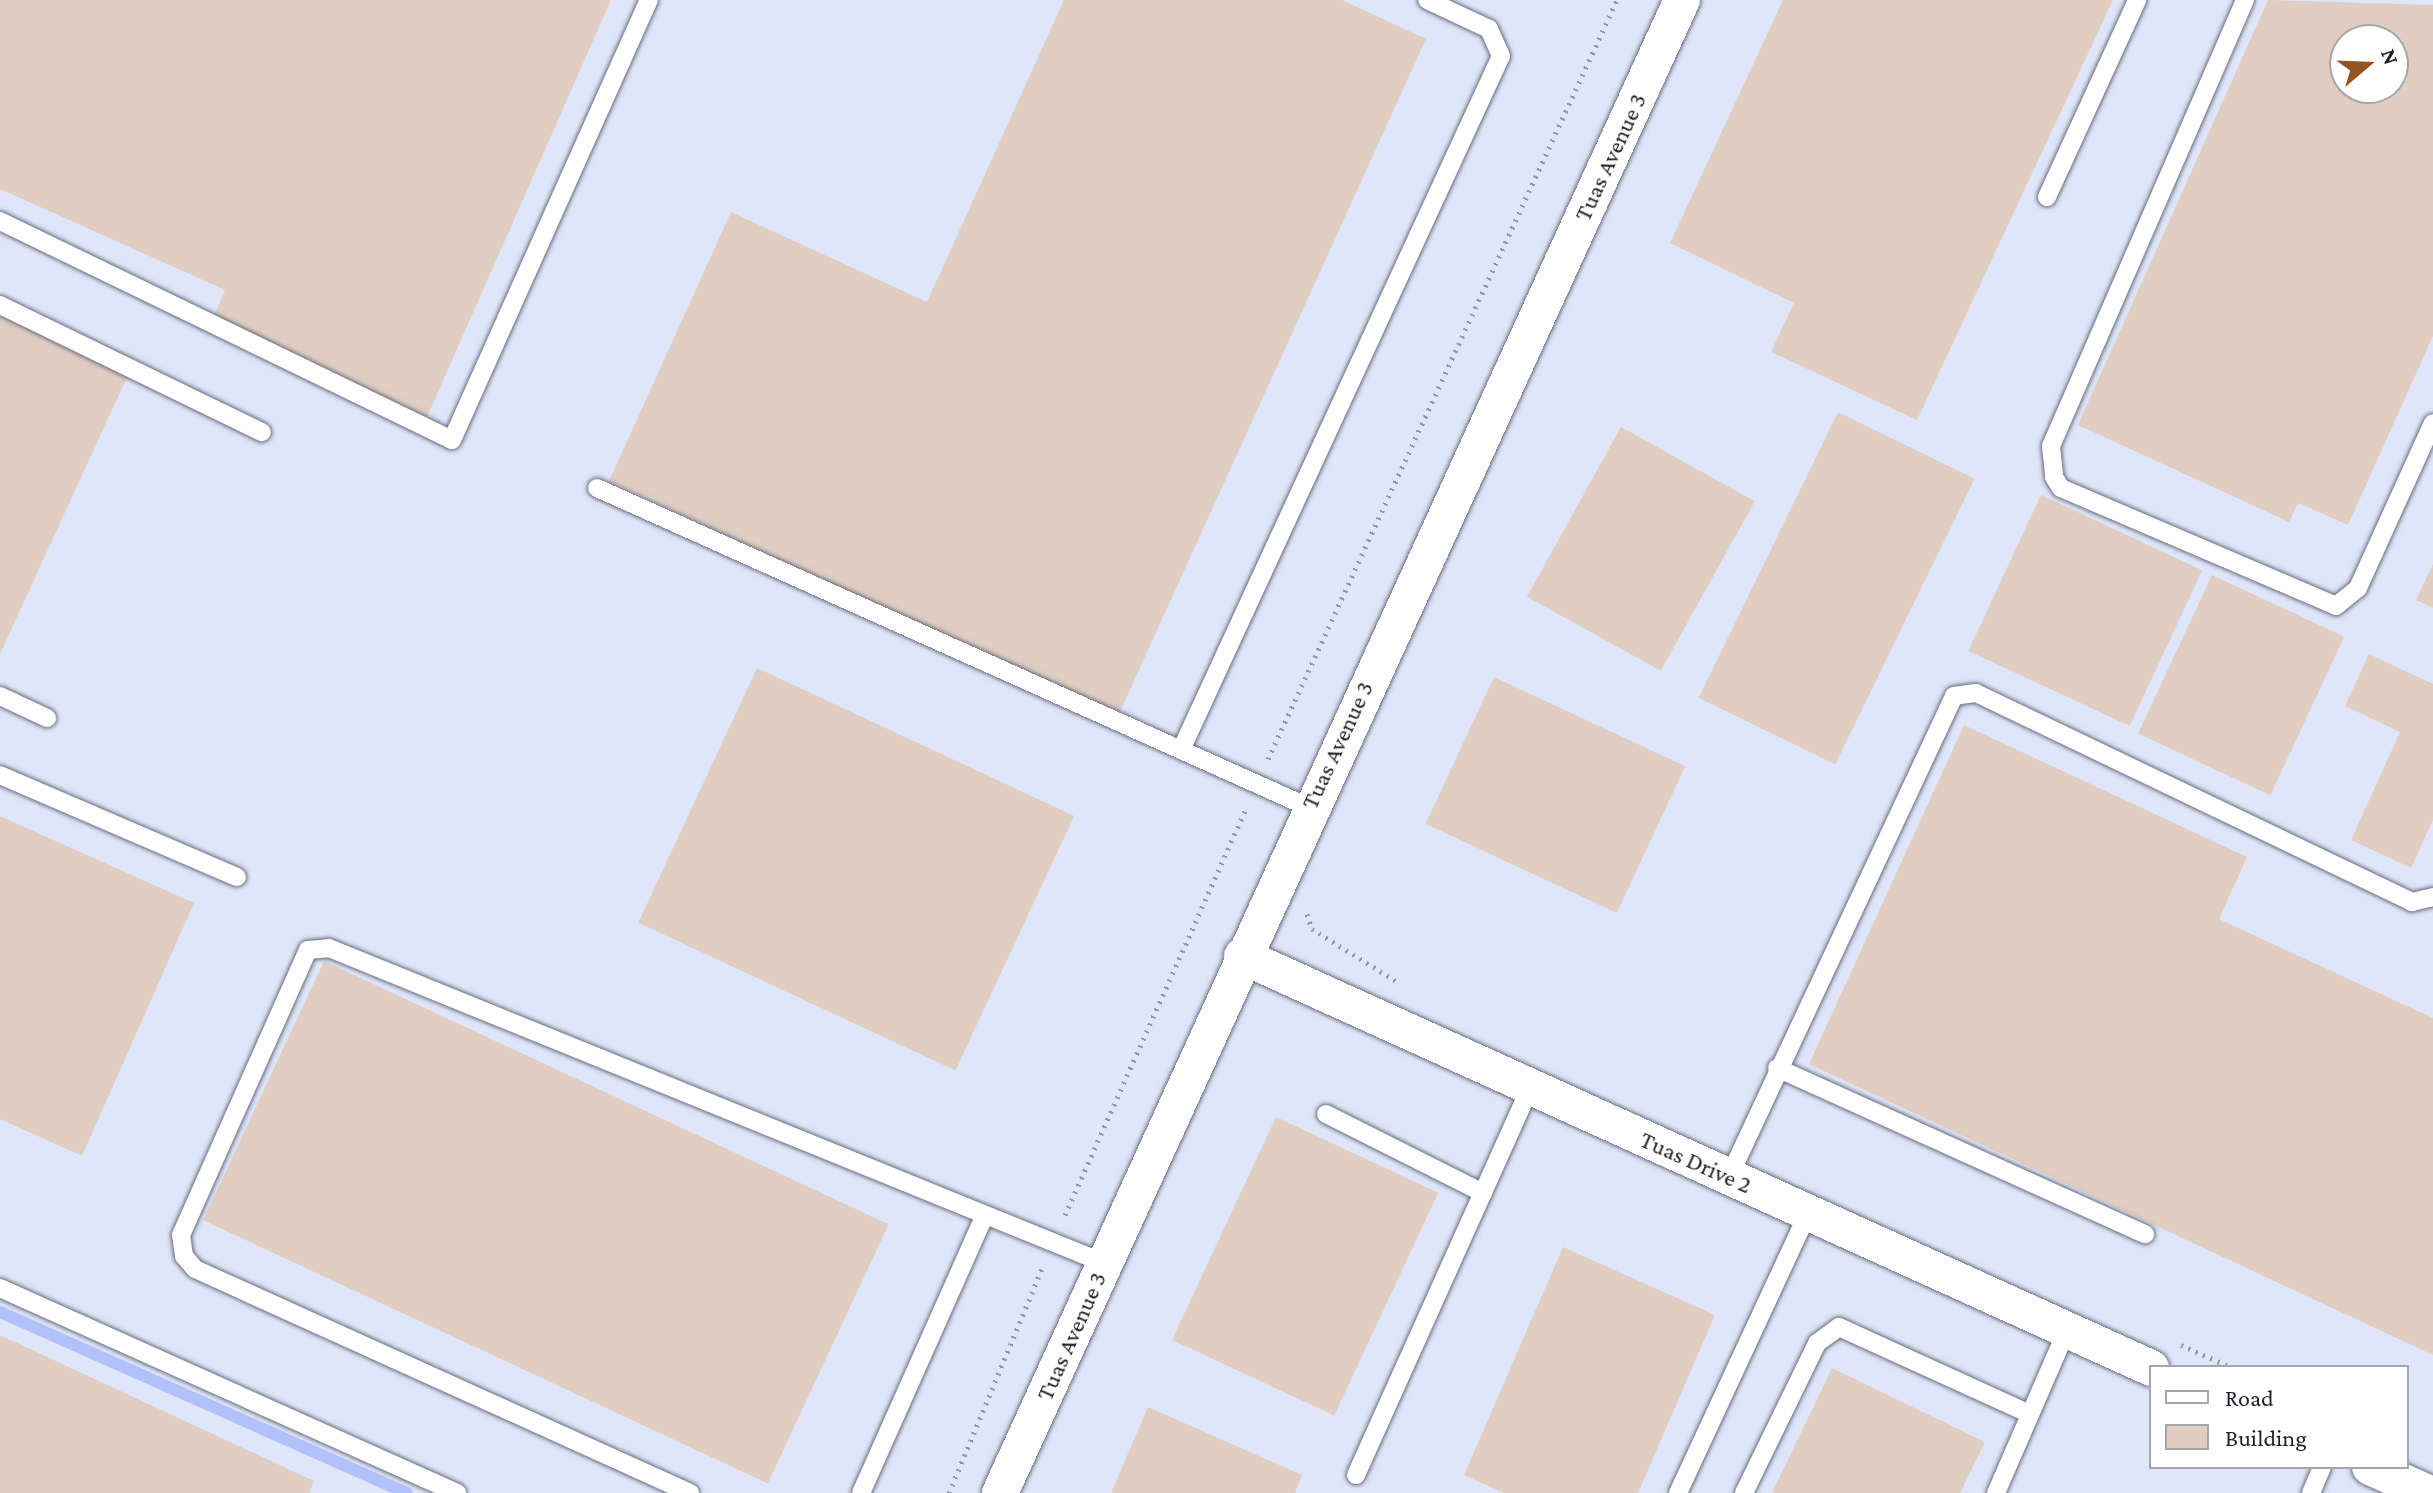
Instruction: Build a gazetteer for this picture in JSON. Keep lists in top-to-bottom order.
{
  "streets": {
    "street": ["Tuas Avenue 3", "Tuas Drive 2"]
  },
  "crossings": [
    ["Tuas Avenue 3", "Tuas Drive 2"]
  ],
  "legend": ["Road", "Building"],
  "north": "right"
}
